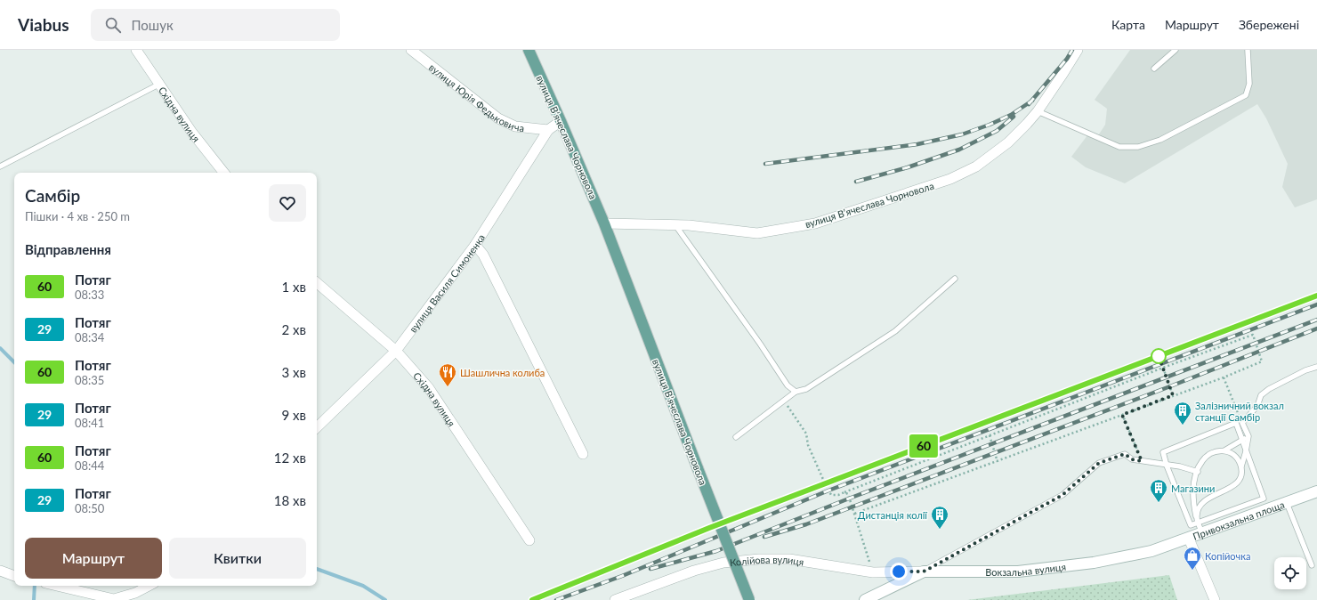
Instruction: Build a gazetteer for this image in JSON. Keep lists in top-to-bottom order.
{
  "streets": {
    "main road": ["вулиця Вʼячеслава Чорновола", "Привокзальна площа", "Вокзальна вулиця"],
    "street": [
      "вулиця Юрія Федьковича",
      "Східна вулиця",
      "вулиця Василя Симоненка",
      "Колійова вулиця"
    ]
  },
  "crossings": [
    ["вулиця Юрія Федьковича", "вулиця Василя Симоненка"],
    ["Східна вулиця", "вулиця Василя Симоненка"],
    ["вулиця Вʼячеслава Чорновола", "вулиця Василя Симоненка"],
    ["Привокзальна площа", "Вокзальна вулиця"],
    ["Колійова вулиця", "Вокзальна вулиця"]
  ],
  "places": {
    "restaurant": ["Шашлична колиба"],
    "building": ["Залізничний вокзал станції Самбір", "Магазини", "Дистанція колії"],
    "shop": ["Копійочка"]
  },
  "page": {
    "header": "Viabus",
    "search": "Пошук",
    "nav": ["Карта", "Маршрут", "Збережені"],
    "on_map": "60",
    "heading": [
      ["Самбір", "Пішки · 4 хв · 250 m"],
      "Відправлення"
    ],
    "list": [
      {
        "mark": "60",
        "name": "Потяг",
        "note": "08:33",
        "value": "1 хв"
      },
      {
        "mark": "29",
        "name": "Потяг",
        "note": "08:34",
        "value": "2 хв"
      },
      {
        "mark": "60",
        "name": "Потяг",
        "note": "08:35",
        "value": "3 хв"
      },
      {
        "mark": "29",
        "name": "Потяг",
        "note": "08:41",
        "value": "9 хв"
      },
      {
        "mark": "60",
        "name": "Потяг",
        "note": "08:44",
        "value": "12 хв"
      },
      {
        "mark": "29",
        "name": "Потяг",
        "note": "08:50",
        "value": "18 хв"
      }
    ],
    "buttons": ["Маршрут", "Квитки"]
  }
}
